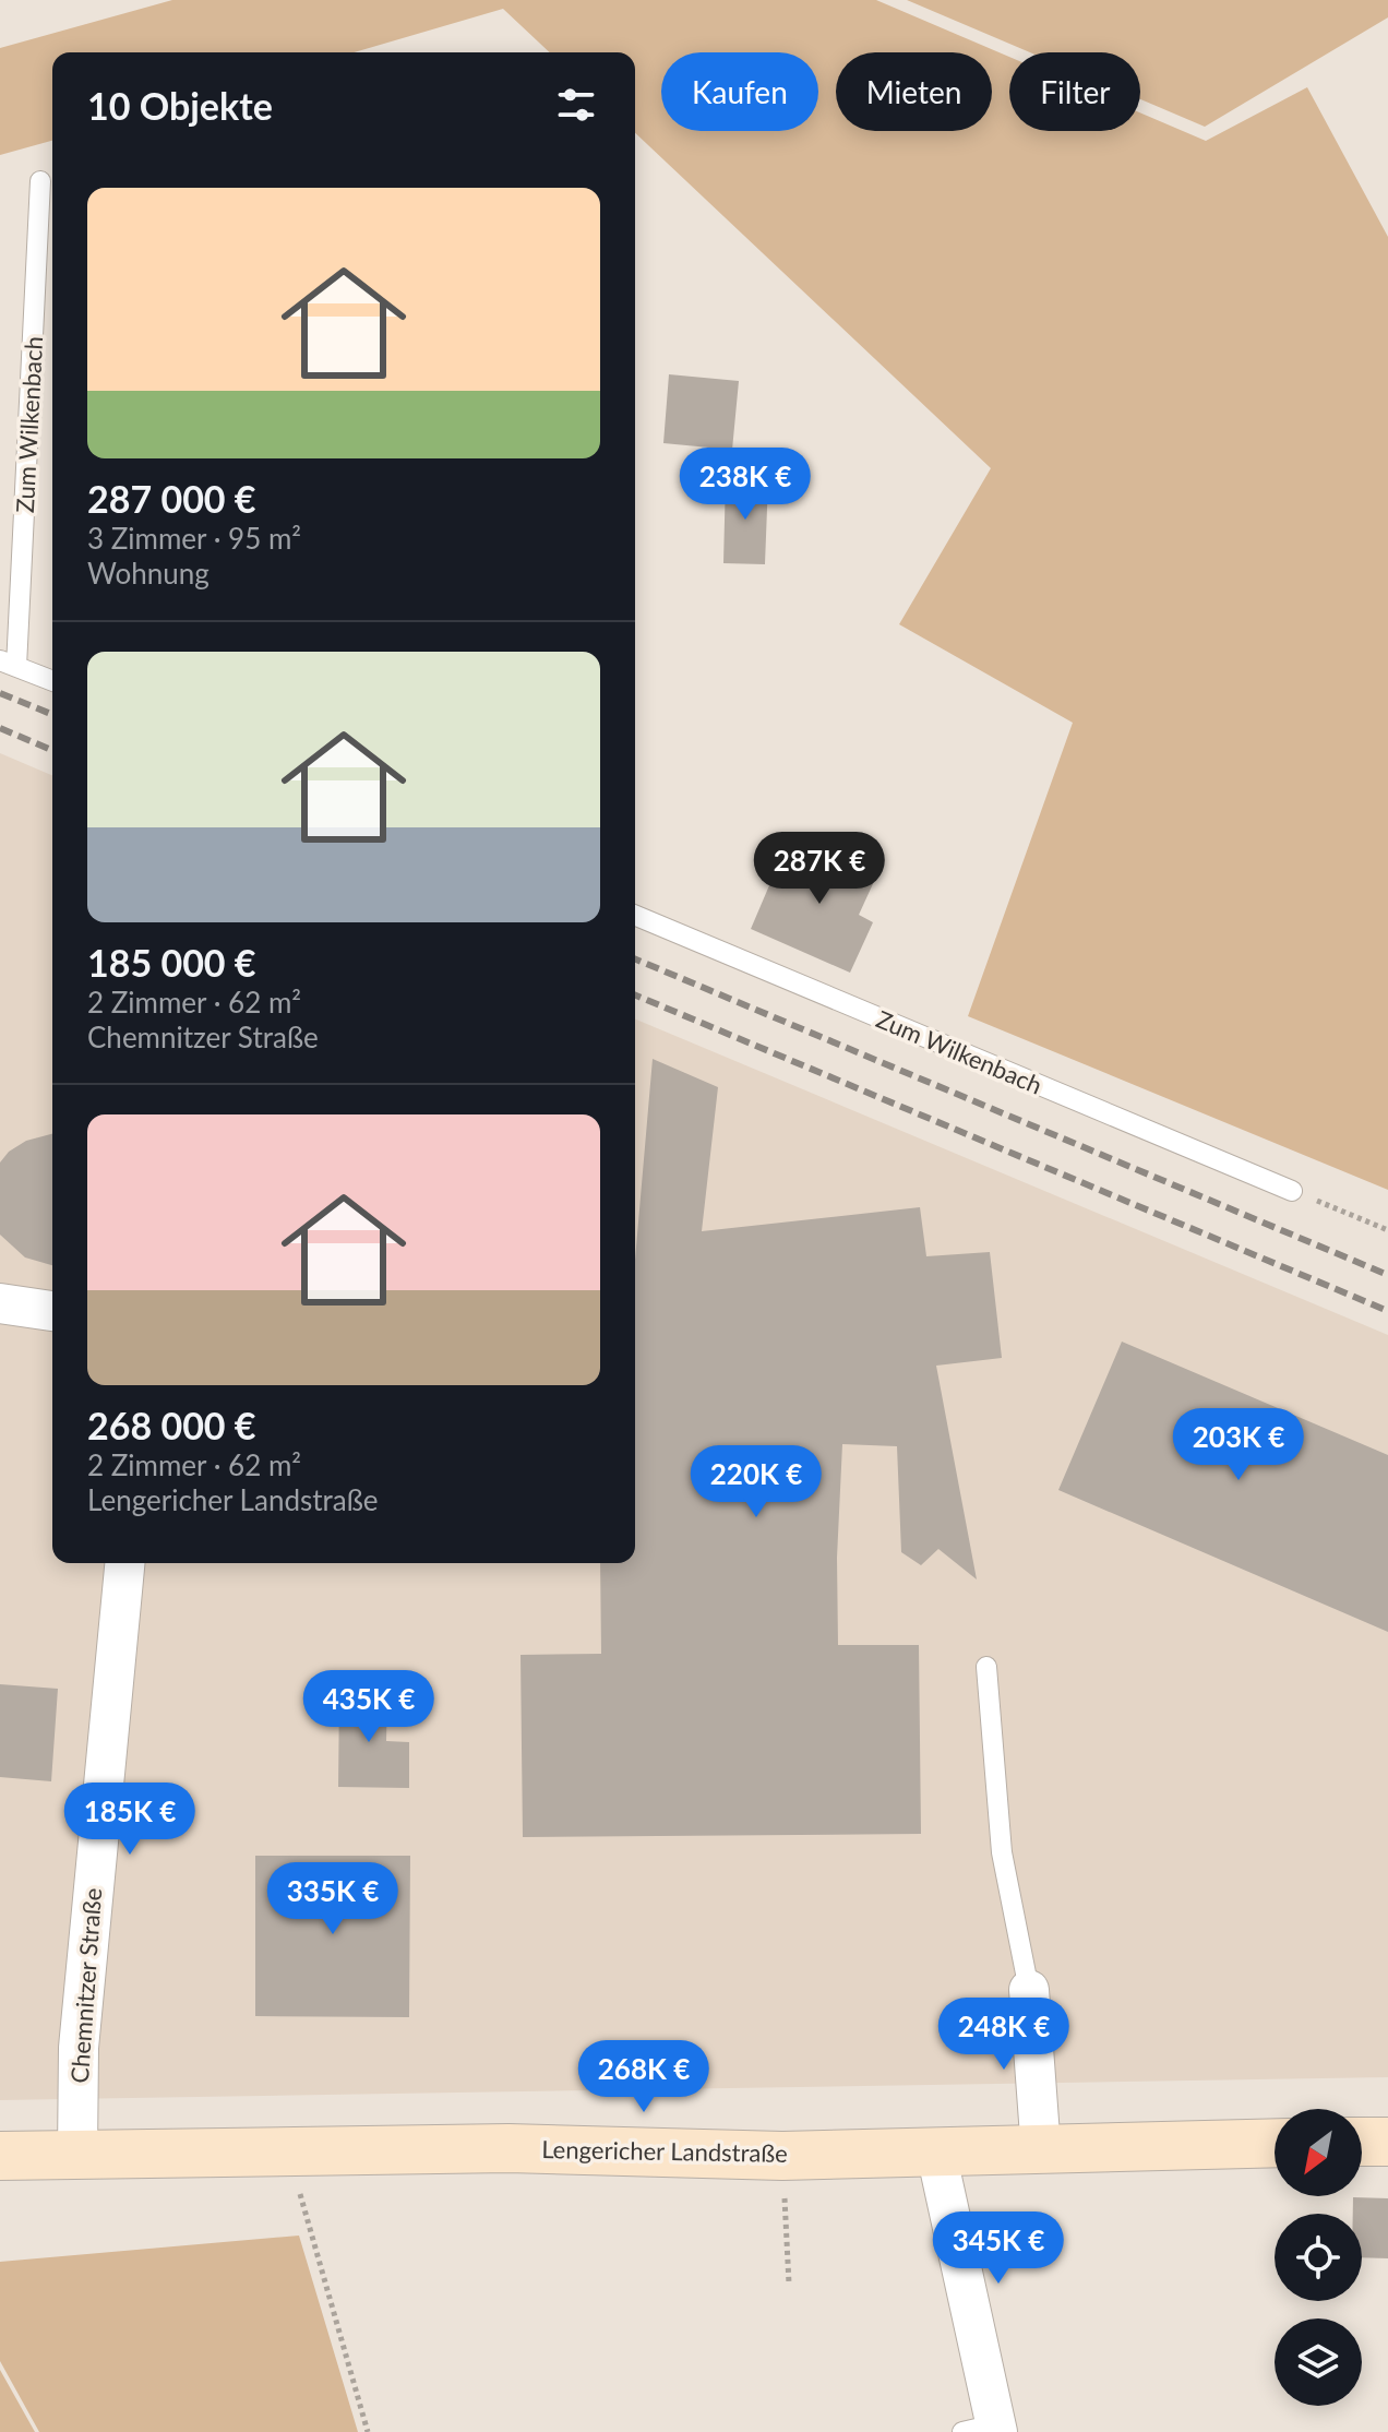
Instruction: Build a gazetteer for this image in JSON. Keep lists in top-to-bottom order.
{
  "streets": {
    "main road": ["Lengericher Landstraße"],
    "street": ["Chemnitzer Straße"],
    "lane": ["Zum Wilkenbach"]
  },
  "crossings": [
    ["Chemnitzer Straße", "Lengericher Landstraße"]
  ],
  "north": "bottom left",
  "page": {
    "chip": ["Kaufen", "Mieten", "Filter"],
    "heading": "10 Objekte",
    "list": [
      {
        "name": "287 000 €",
        "note": "3 Zimmer · 95 m² · Wohnung"
      },
      {
        "name": "185 000 €",
        "note": "2 Zimmer · 62 m² · Chemnitzer Straße"
      },
      {
        "name": "268 000 €",
        "note": "2 Zimmer · 62 m² · Lengericher Landstraße"
      }
    ],
    "price": [
      "238K €",
      "287K €",
      "203K €",
      "220K €",
      "435K €",
      "185K €",
      "335K €",
      "248K €",
      "268K €",
      "345K €"
    ]
  }
}
